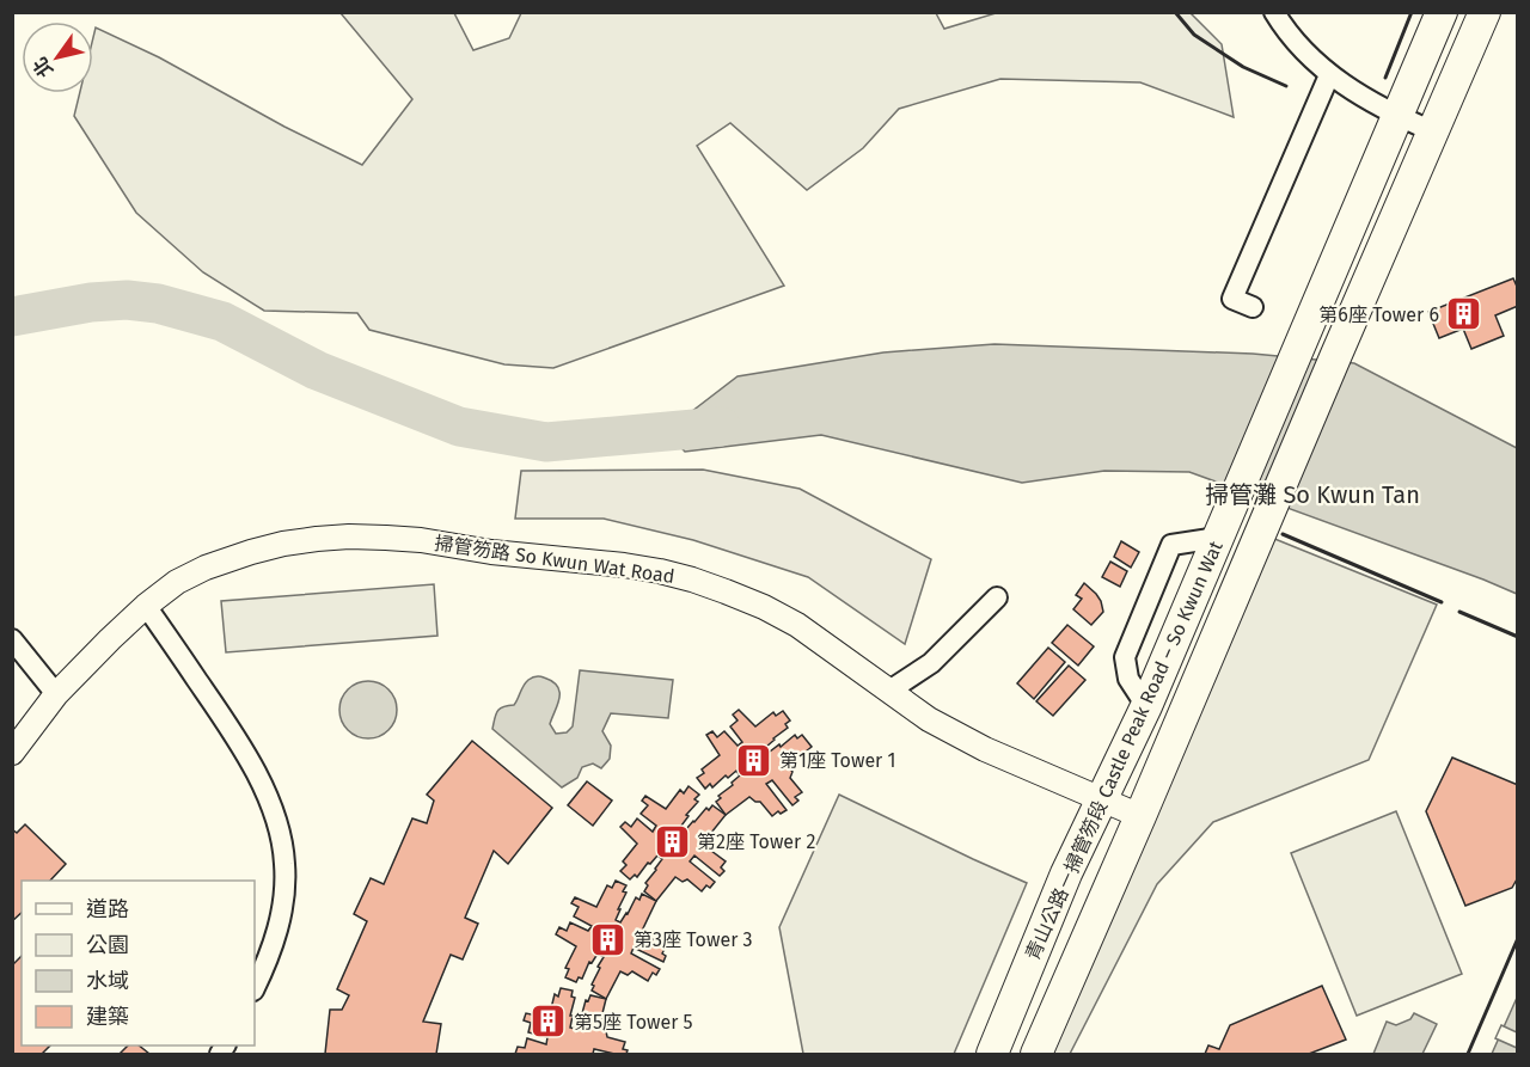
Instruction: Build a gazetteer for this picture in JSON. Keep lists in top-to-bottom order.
{
  "streets": {
    "main road": ["青山公路－掃管笏段 Castle Peak Road – So Kwun Wat"],
    "street": ["掃管笏路 So Kwun Wat Road"]
  },
  "crossings": [
    ["掃管笏路 So Kwun Wat Road", "青山公路－掃管笏段 Castle Peak Road – So Kwun Wat"]
  ],
  "districts": ["掃管灘 So Kwun Tan"],
  "places": {
    "building": [
      "第6座 Tower 6",
      "第1座 Tower 1",
      "第2座 Tower 2",
      "第3座 Tower 3",
      "第5座 Tower 5"
    ]
  },
  "legend": [
    "道路",
    "公園",
    "水域",
    "建築"
  ],
  "north": "bottom left"
}
